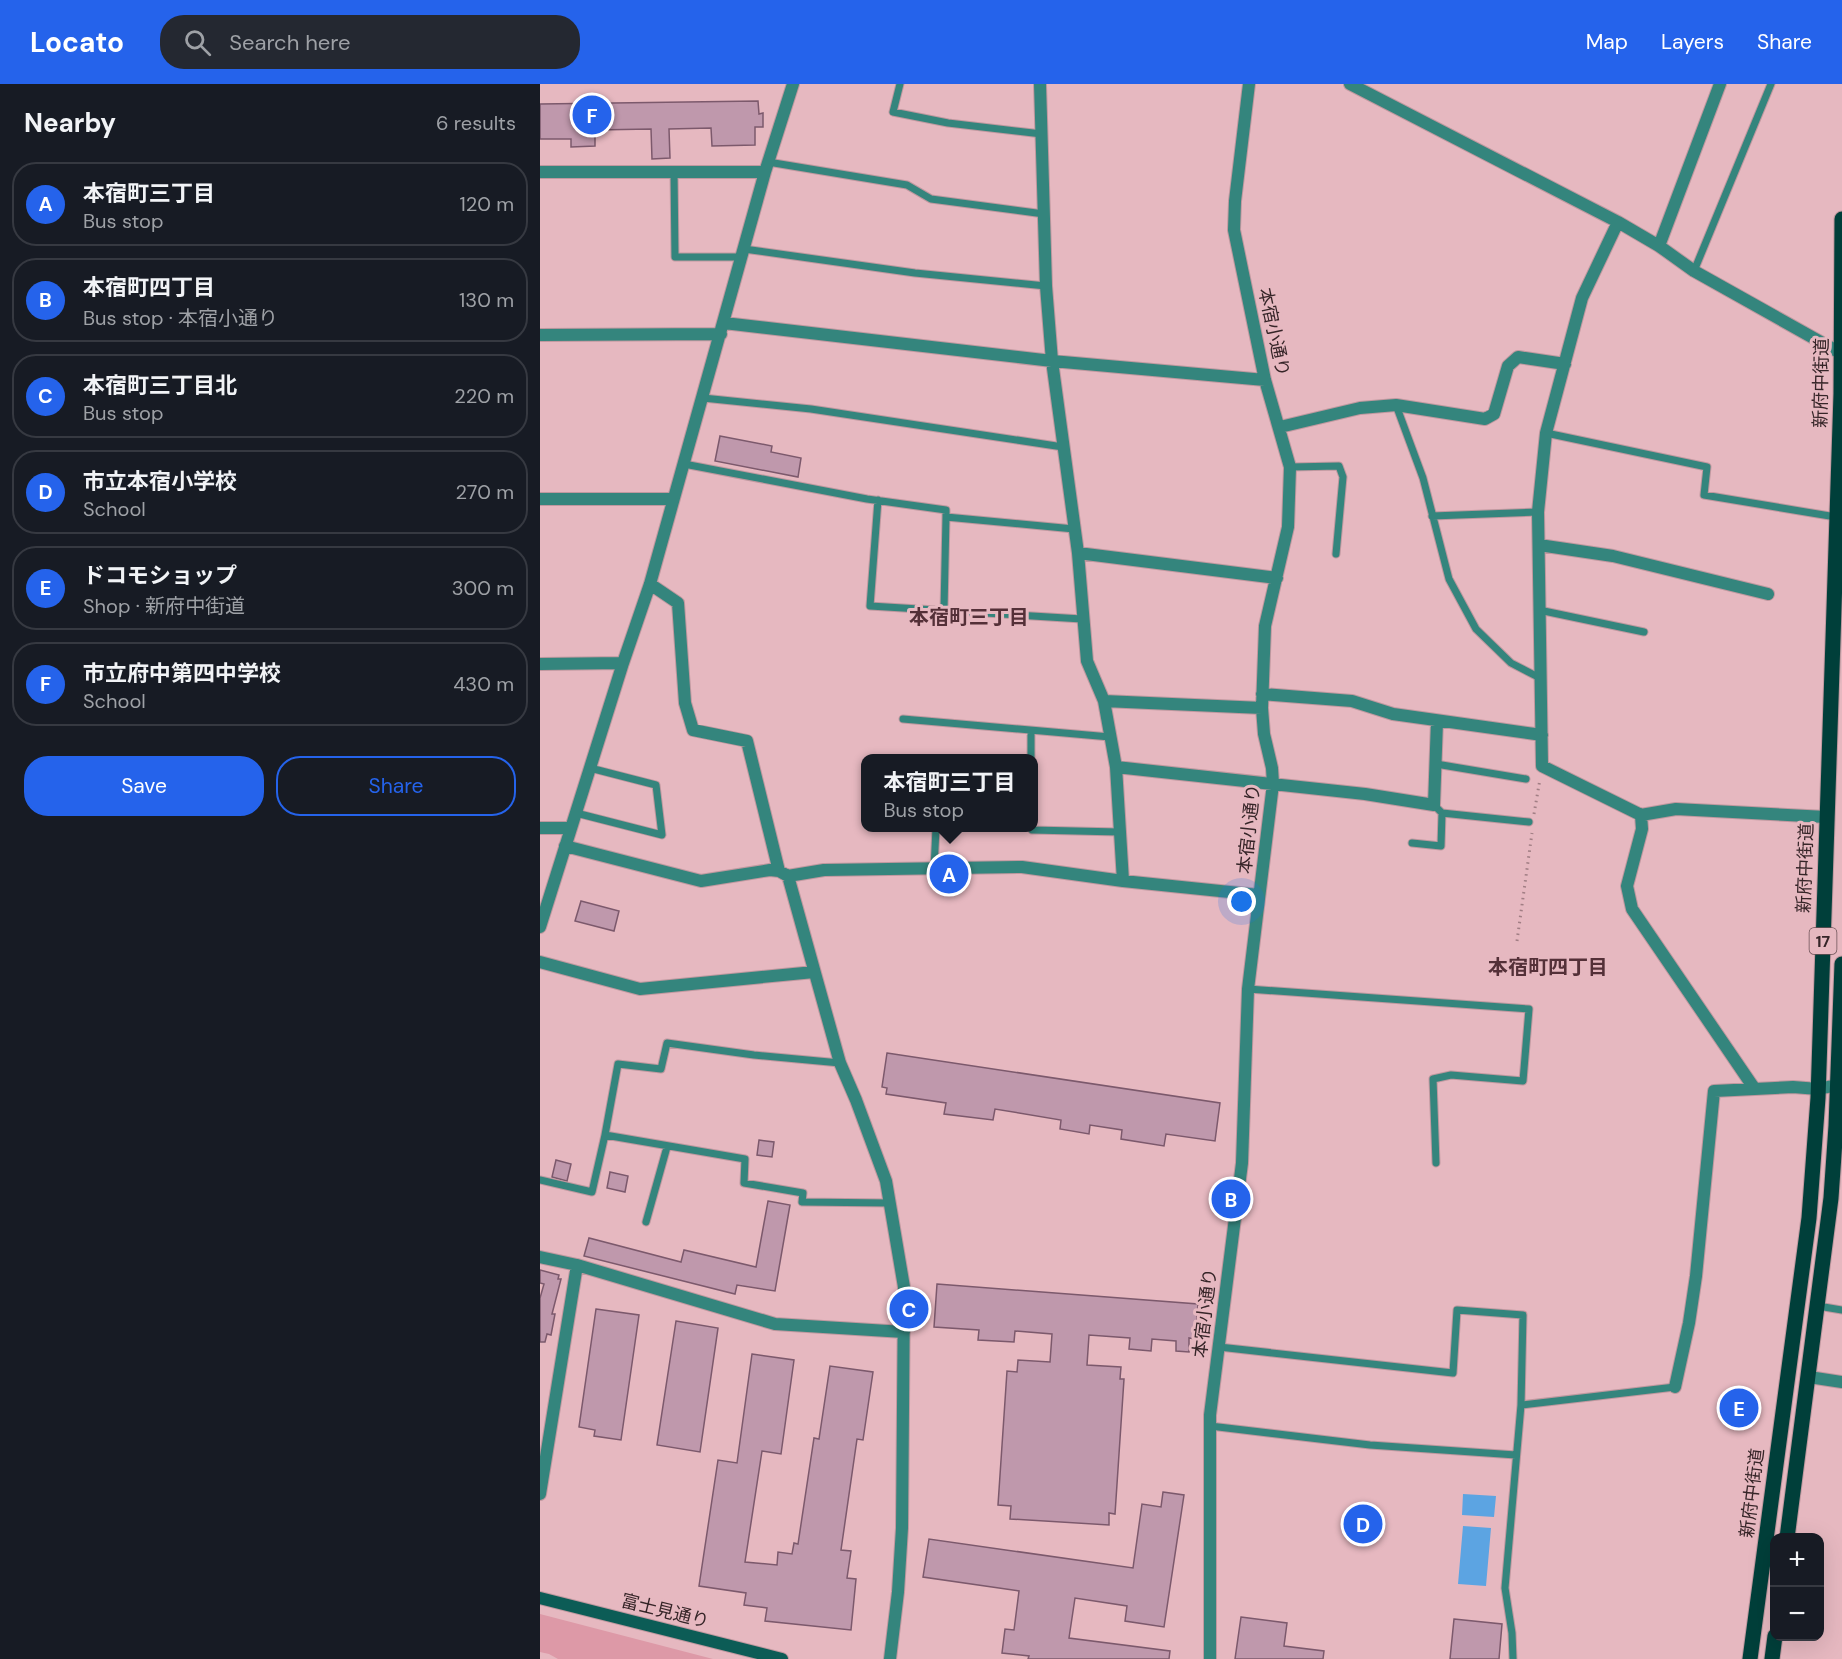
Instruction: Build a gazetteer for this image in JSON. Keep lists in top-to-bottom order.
{
  "streets": {
    "main road": ["新府中街道", "17"],
    "street": ["本宿小通り", "富士見通り"]
  },
  "districts": ["本宿町三丁目", "本宿町四丁目"],
  "page": {
    "header": "Locato",
    "search": "Search here",
    "nav": ["Map", "Layers", "Share"],
    "heading": ["Nearby", "6 results"],
    "pins": [
      "F",
      "A",
      "B",
      "C",
      "E",
      "D"
    ],
    "list": [
      {
        "mark": "A",
        "name": "本宿町三丁目",
        "note": "Bus stop",
        "value": "120 m"
      },
      {
        "mark": "B",
        "name": "本宿町四丁目",
        "note": "Bus stop · 本宿小通り",
        "value": "130 m"
      },
      {
        "mark": "C",
        "name": "本宿町三丁目北",
        "note": "Bus stop",
        "value": "220 m"
      },
      {
        "mark": "D",
        "name": "市立本宿小学校",
        "note": "School",
        "value": "270 m"
      },
      {
        "mark": "E",
        "name": "ドコモショップ",
        "note": "Shop · 新府中街道",
        "value": "300 m"
      },
      {
        "mark": "F",
        "name": "市立府中第四中学校",
        "note": "School",
        "value": "430 m"
      }
    ],
    "buttons": ["Save", "Share"],
    "popup": ["本宿町三丁目", "Bus stop"],
    "map_buttons": ["+", "−"]
  }
}
